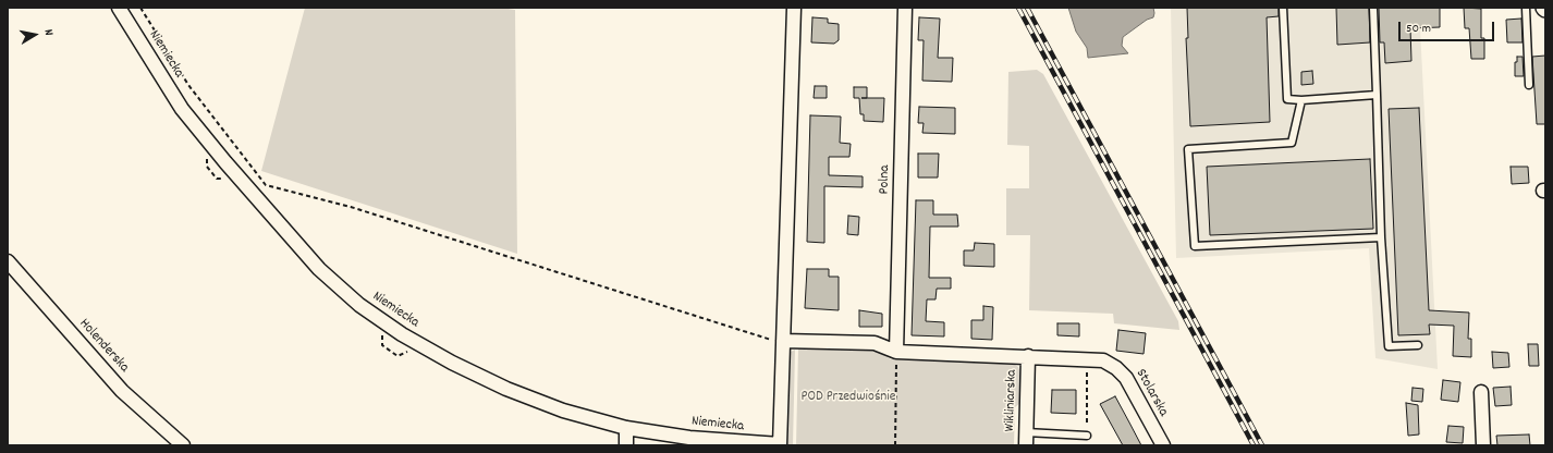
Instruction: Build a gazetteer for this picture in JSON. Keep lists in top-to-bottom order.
{
  "streets": {
    "street": [
      "Niemiecka",
      "Polna",
      "Holenderska",
      "Stolarska",
      "Wikliniarska"
    ]
  },
  "crossings": [
    ["Stolarska", "Wikliniarska"]
  ],
  "parks": ["POD Przedwiośnie"],
  "scale_bar": "50 m",
  "north": "right"
}
